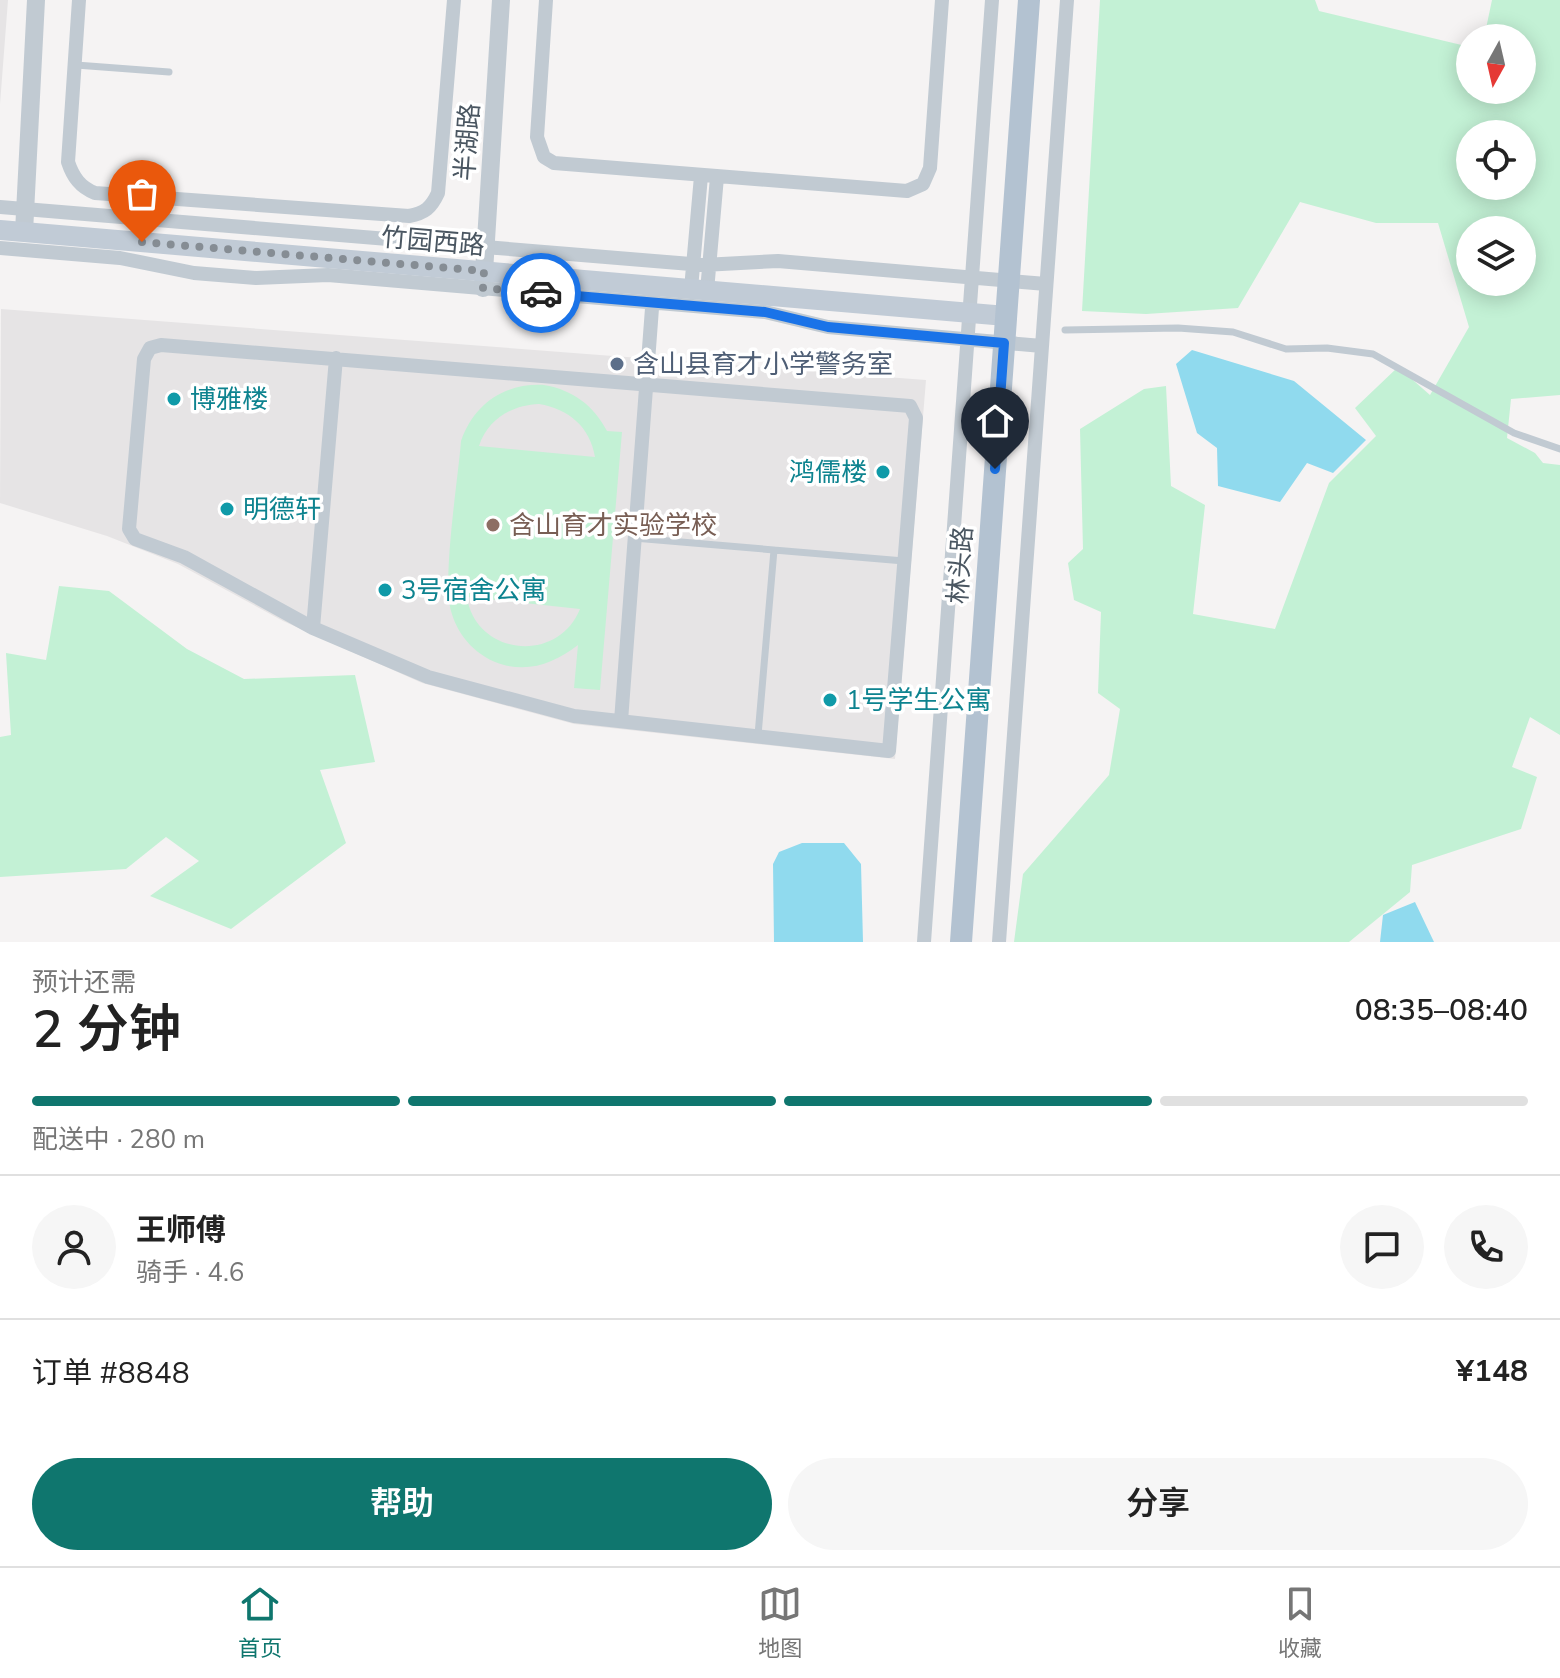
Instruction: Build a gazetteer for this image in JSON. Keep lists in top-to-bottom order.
{
  "streets": {
    "main road": ["竹园西路", "林头路"],
    "street": ["半湖路"]
  },
  "crossings": [
    ["半湖路", "竹园西路"],
    ["竹园西路", "林头路"]
  ],
  "places": [
    "含山县育才小学警务室",
    "博雅楼",
    "鸿儒楼",
    "明德轩",
    "含山育才实验学校",
    "3号宿舍公寓",
    "1号学生公寓"
  ],
  "north": "bottom",
  "page": {
    "heading": ["2 分钟", "预计还需", "08:35–08:40"],
    "panel": [
      "王师傅",
      "骑手 · 4.6",
      "订单 #8848",
      "¥148"
    ],
    "bar": "配送中 · 280 m",
    "buttons": ["帮助", "分享"],
    "tabs": ["首页", "地图", "收藏"]
  }
}
